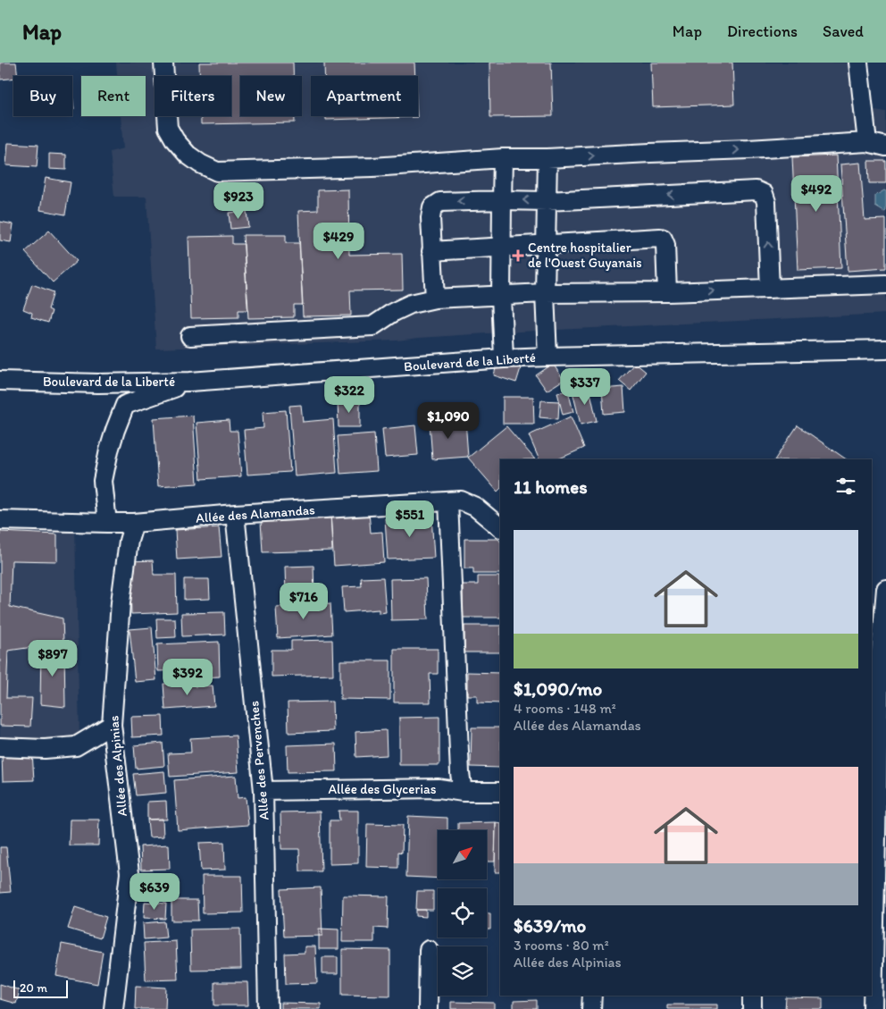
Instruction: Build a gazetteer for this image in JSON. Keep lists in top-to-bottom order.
{
  "streets": {
    "street": [
      "Boulevard de la Liberté",
      "Allée des Alamandas",
      "Allée des Pervenches",
      "Allée des Alpinias",
      "Allée des Glycerias"
    ]
  },
  "crossings": [
    ["Allée des Alamandas", "Allée des Pervenches"],
    ["Allée des Alamandas", "Allée des Alpinias"],
    ["Allée des Pervenches", "Allée des Glycerias"]
  ],
  "places": {
    "health": ["Centre hospitalier de l'Ouest Guyanais"]
  },
  "scale_bar": "20 m",
  "north": "top right",
  "page": {
    "header": "Map",
    "nav": ["Map", "Directions", "Saved"],
    "chip": [
      "Buy",
      "Rent",
      "Filters",
      "New",
      "Apartment"
    ],
    "price": [
      "$492",
      "$923",
      "$429",
      "$337",
      "$322",
      "$1,090",
      "$551",
      "$716",
      "$897",
      "$392",
      "$639"
    ],
    "heading": "11 homes",
    "list": [
      {
        "name": "$1,090/mo",
        "note": "4 rooms · 148 m² · Allée des Alamandas"
      },
      {
        "name": "$639/mo",
        "note": "3 rooms · 80 m² · Allée des Alpinias"
      }
    ],
    "scale": "20 m"
  }
}
